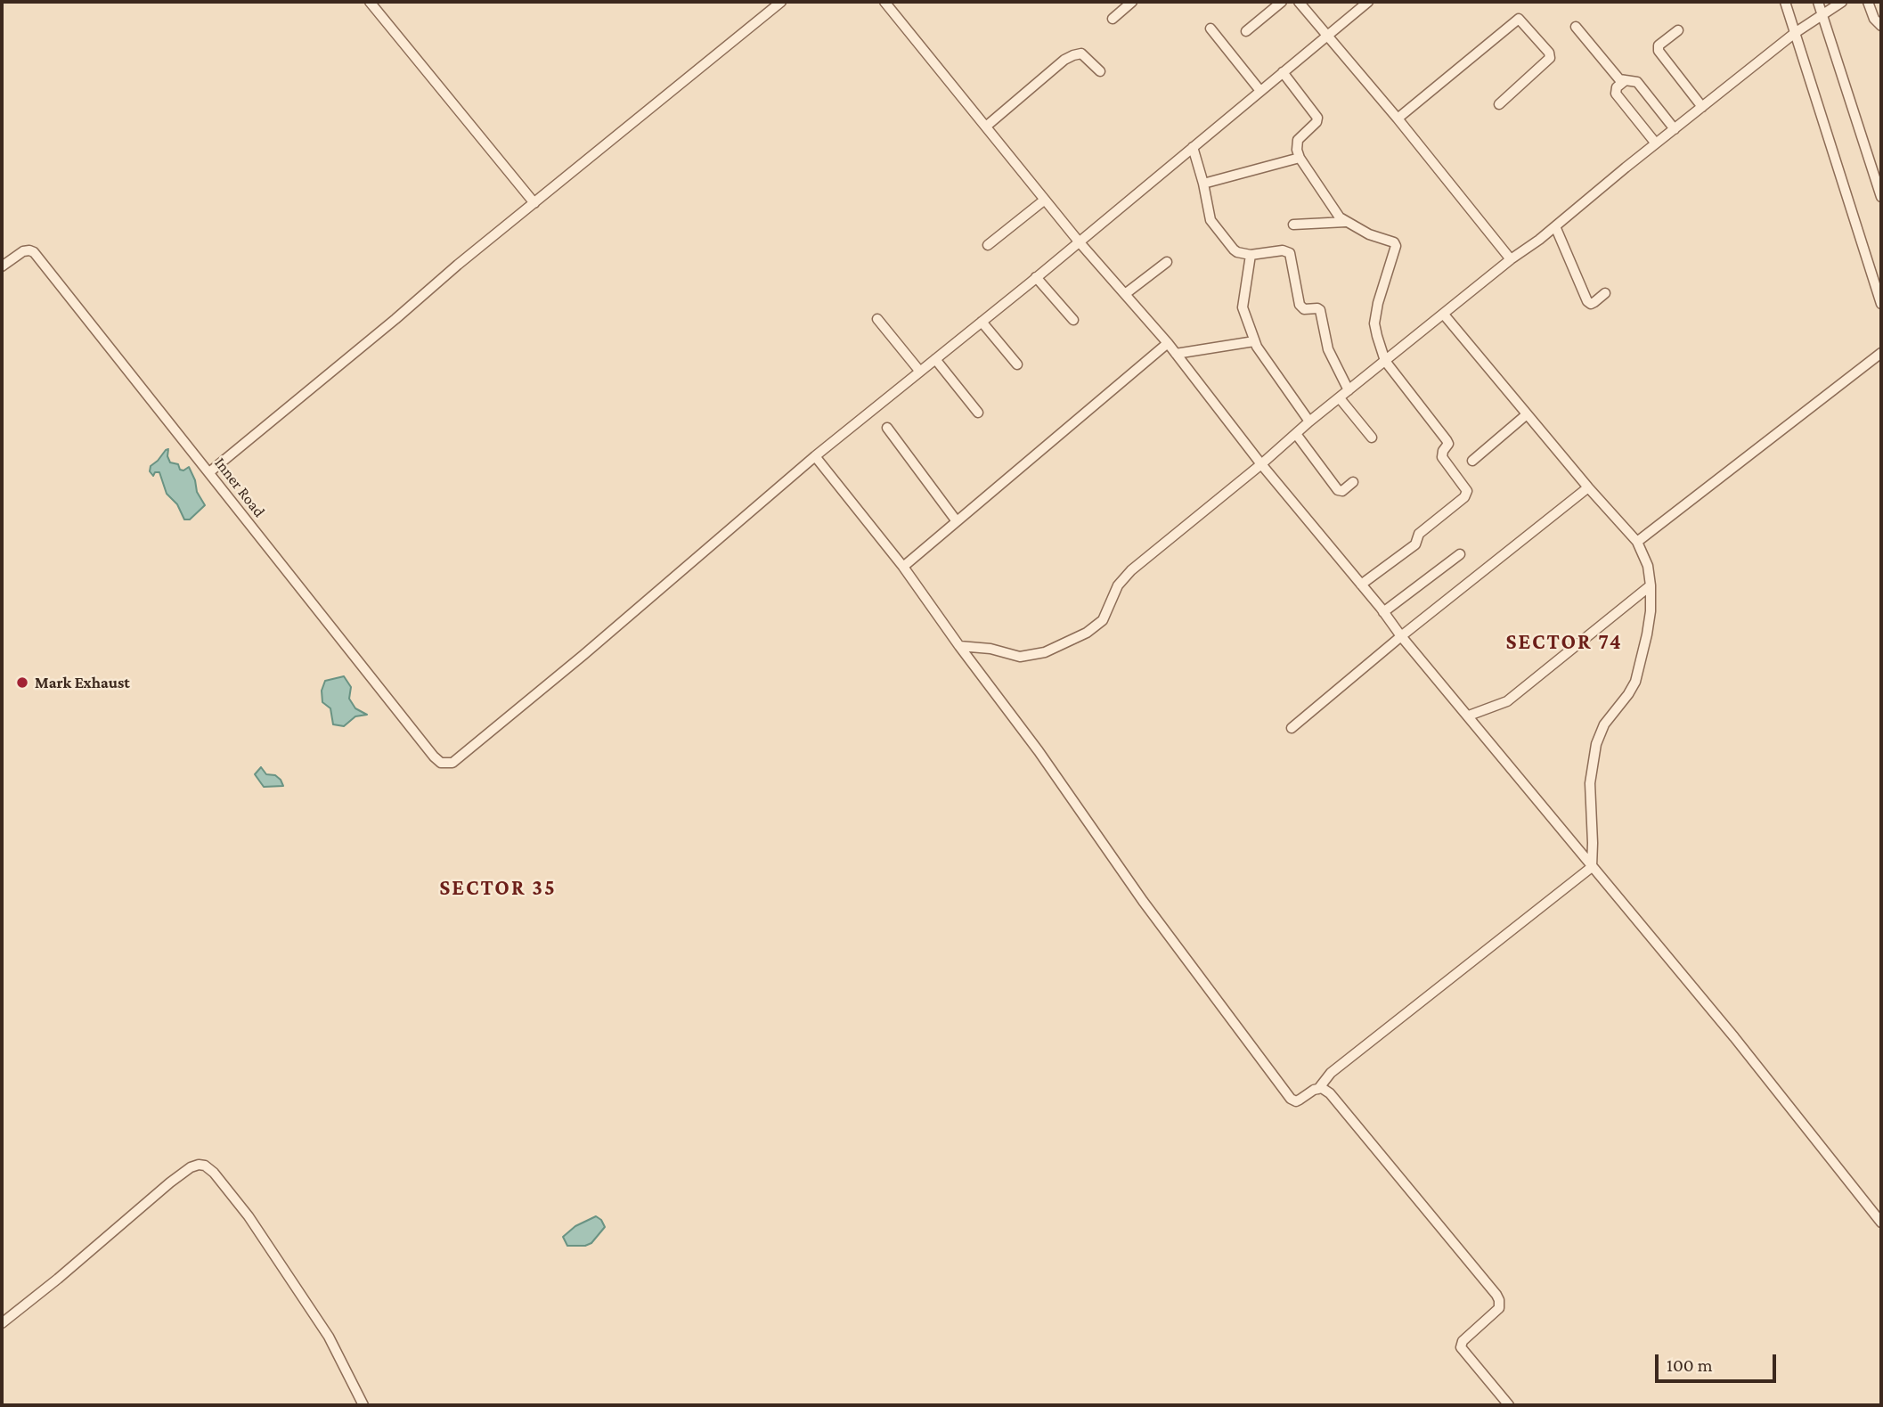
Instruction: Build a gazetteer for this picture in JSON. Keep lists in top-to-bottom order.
{
  "streets": {
    "street": ["Inner Road"]
  },
  "districts": ["SECTOR 74", "SECTOR 35"],
  "places": ["Mark Exhaust"],
  "scale_bar": "100 m"
}
